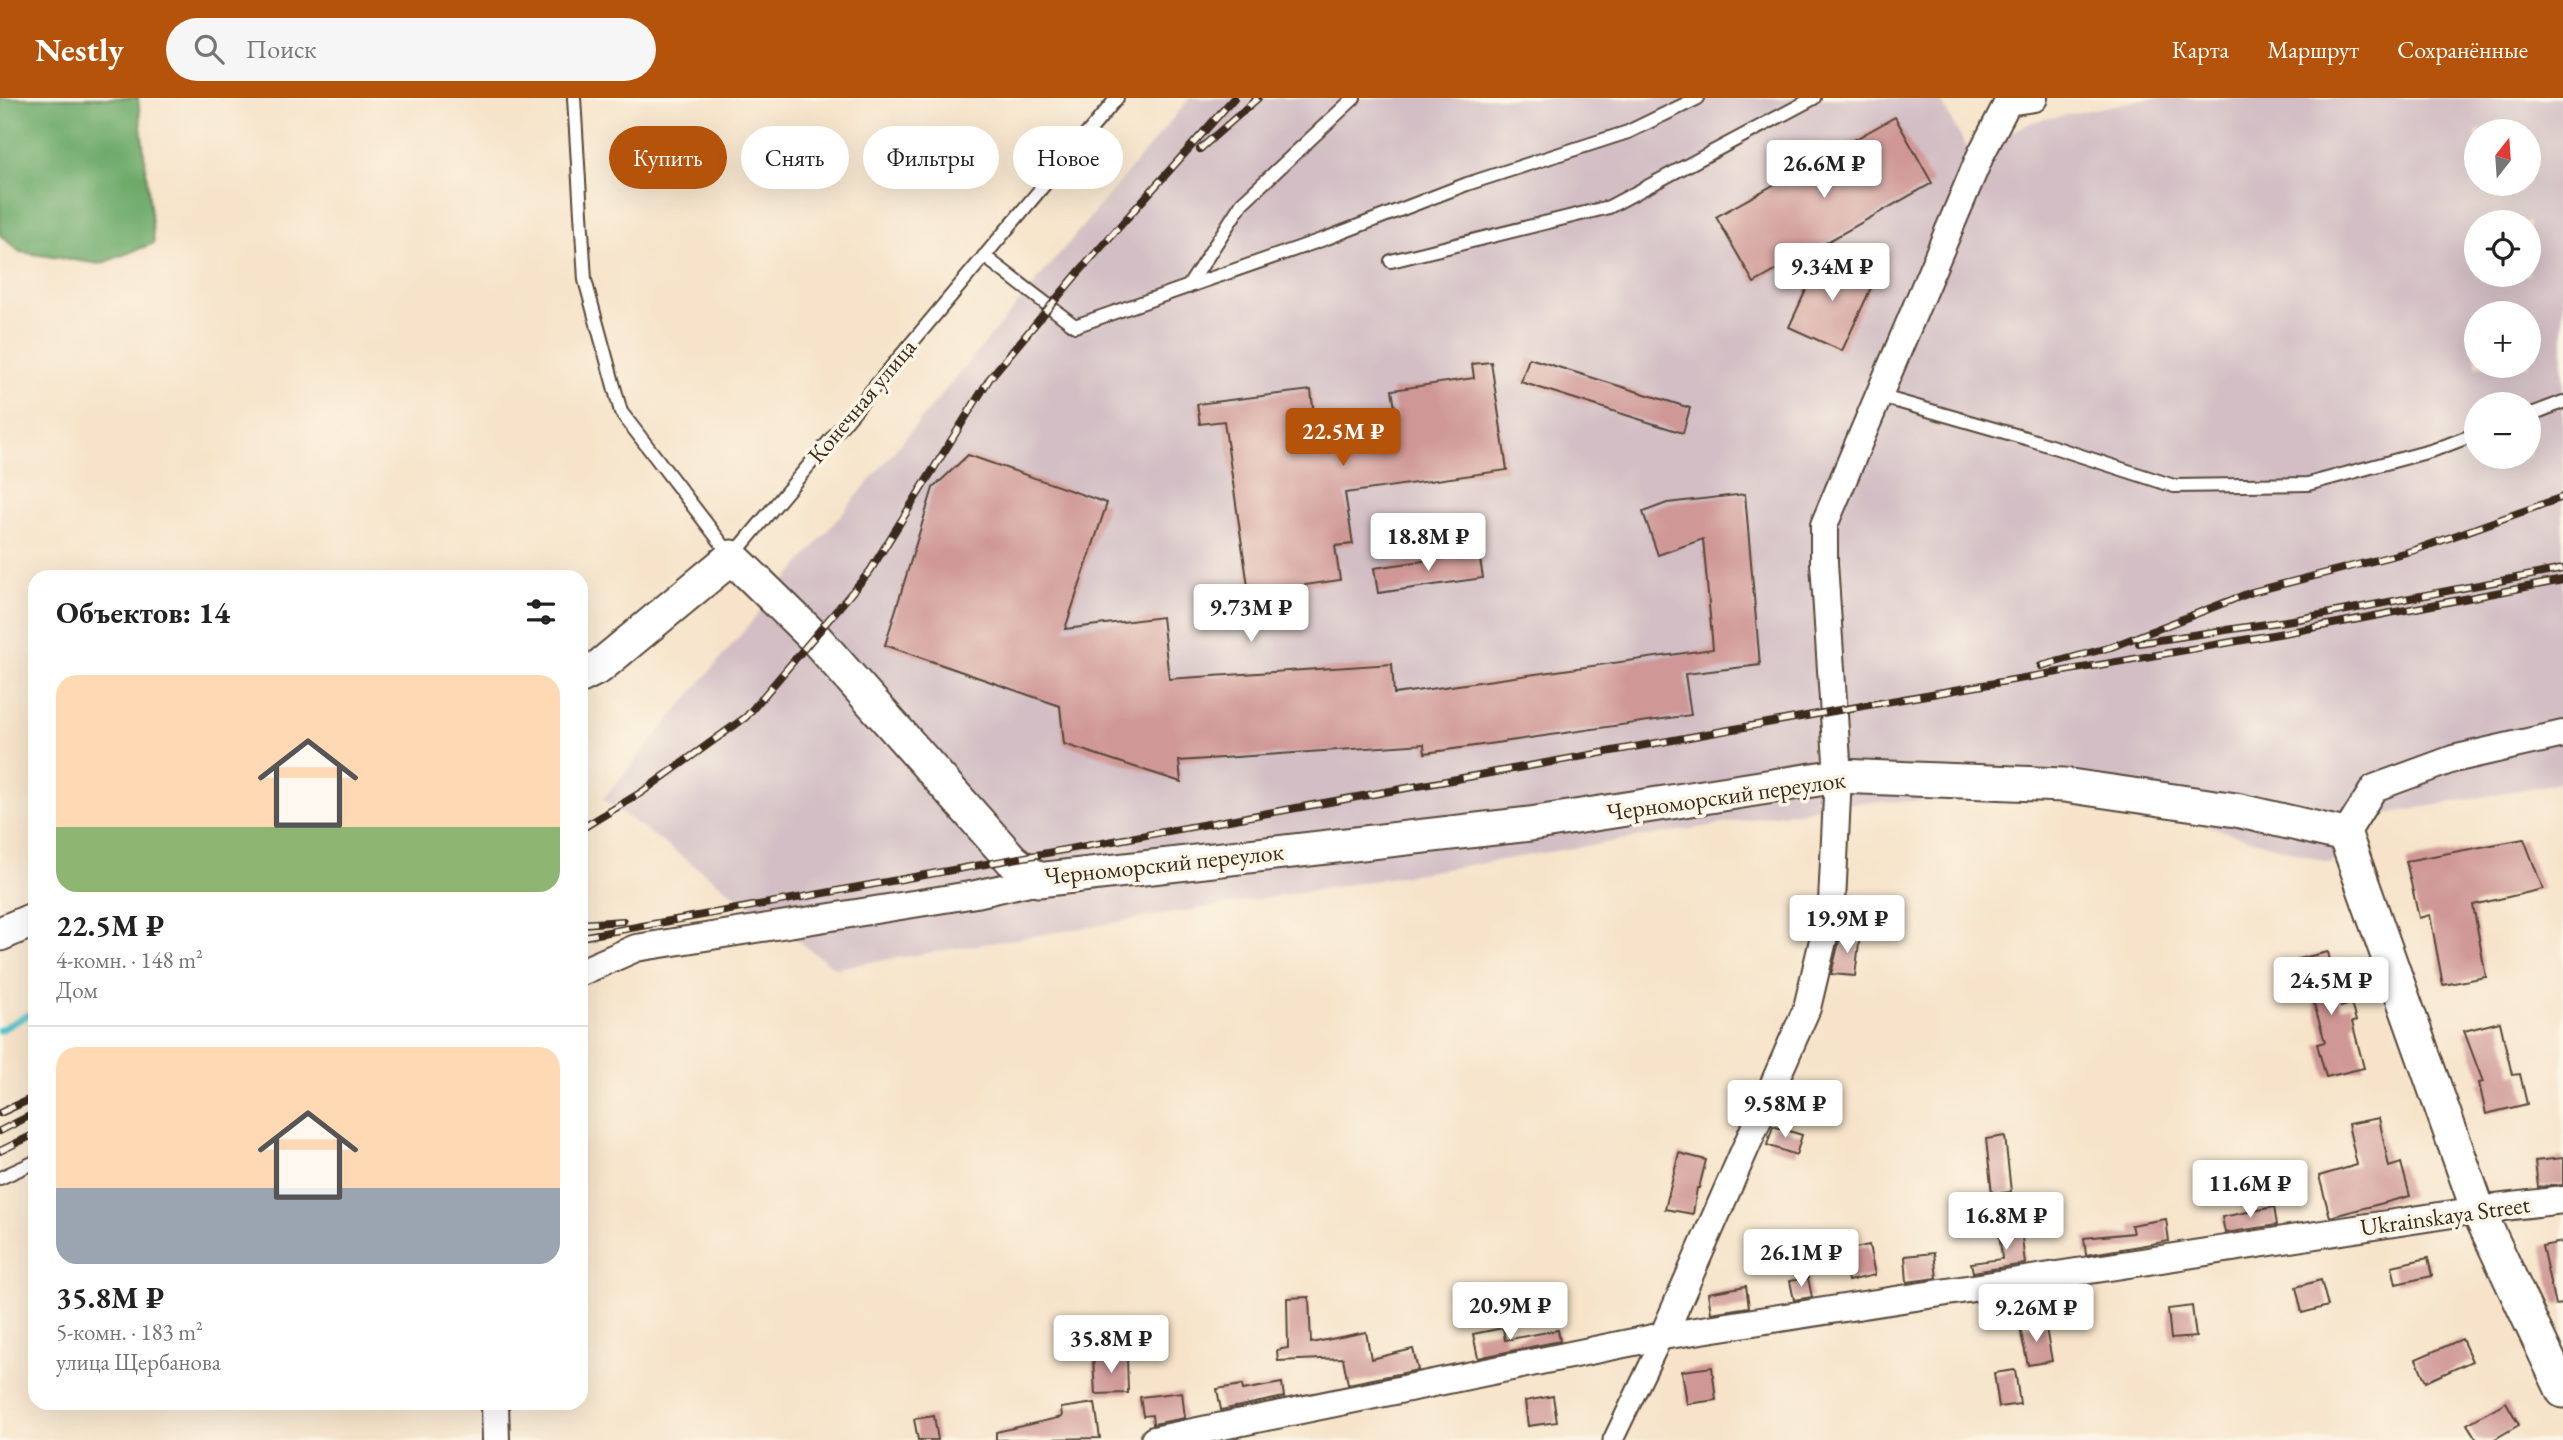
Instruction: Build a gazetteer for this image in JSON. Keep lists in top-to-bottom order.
{
  "streets": {
    "street": ["Конечная улица", "Черноморский переулок", "Ukrainskaya Street"]
  },
  "crossings": [
    ["Конечная улица", "Черноморский переулок"]
  ],
  "north": "top",
  "page": {
    "header": "Nestly",
    "search": "Поиск",
    "nav": ["Карта", "Маршрут", "Сохранённые"],
    "map_buttons": ["+", "−"],
    "chip": [
      "Купить",
      "Снять",
      "Фильтры",
      "Новое"
    ],
    "price": [
      "26.6M ₽",
      "9.34M ₽",
      "22.5M ₽",
      "18.8M ₽",
      "9.73M ₽",
      "19.9M ₽",
      "24.5M ₽",
      "9.58M ₽",
      "11.6M ₽",
      "16.8M ₽",
      "26.1M ₽",
      "20.9M ₽",
      "9.26M ₽",
      "35.8M ₽"
    ],
    "heading": "Объектов: 14",
    "list": [
      {
        "name": "22.5M ₽",
        "note": "4-комн. · 148 m² · Дом"
      },
      {
        "name": "35.8M ₽",
        "note": "5-комн. · 183 m² · улица Щербанова"
      }
    ]
  }
}
